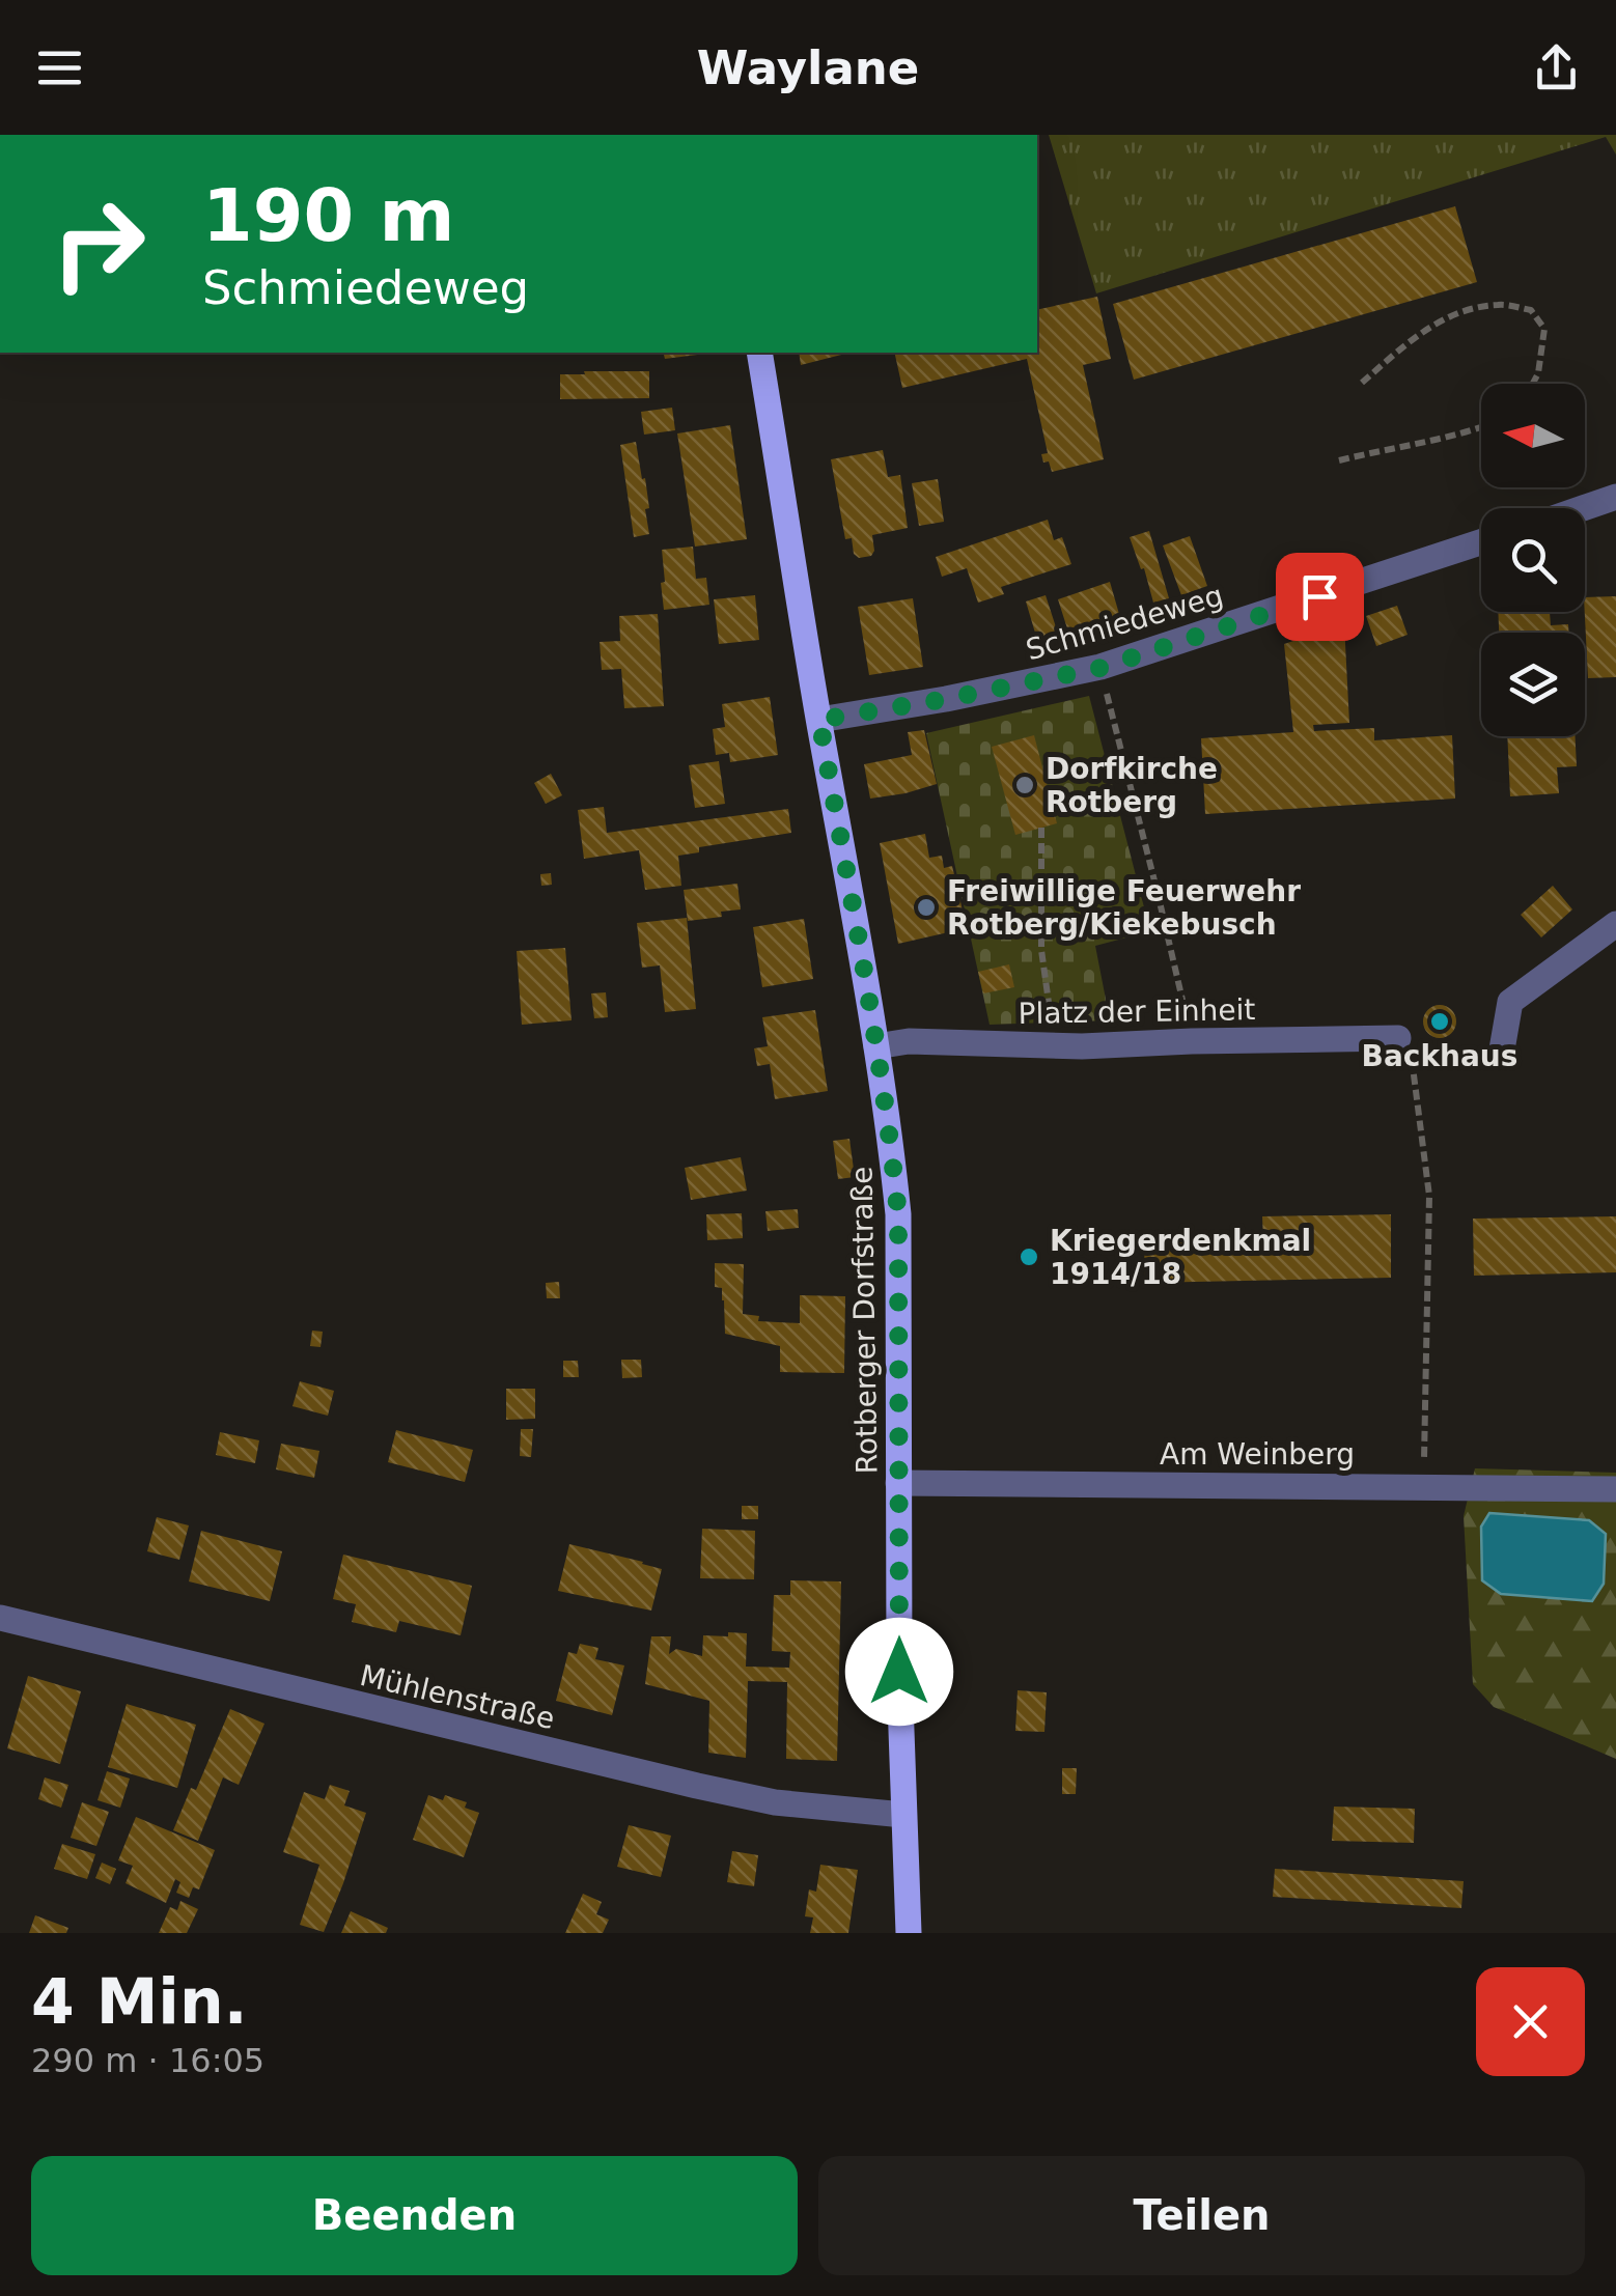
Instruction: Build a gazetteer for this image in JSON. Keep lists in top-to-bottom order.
{
  "streets": {
    "main road": ["Rotberger Dorfstraße"],
    "street": [
      "Schmiedeweg",
      "Platz der Einheit",
      "Am Weinberg",
      "Mühlenstraße"
    ]
  },
  "crossings": [
    ["Schmiedeweg", "Rotberger Dorfstraße"],
    ["Platz der Einheit", "Rotberger Dorfstraße"],
    ["Rotberger Dorfstraße", "Am Weinberg"],
    ["Rotberger Dorfstraße", "Mühlenstraße"]
  ],
  "places": [
    "Dorfkirche Rotberg",
    "Freiwillige Feuerwehr Rotberg/Kiekebusch",
    "Backhaus",
    "Kriegerdenkmal 1914/18"
  ],
  "north": "left",
  "page": {
    "header": "Waylane",
    "turn": ["190 m", "Schmiedeweg"],
    "heading": ["4 Min.", "290 m · 16:05"],
    "buttons": ["Beenden", "Teilen"]
  }
}
